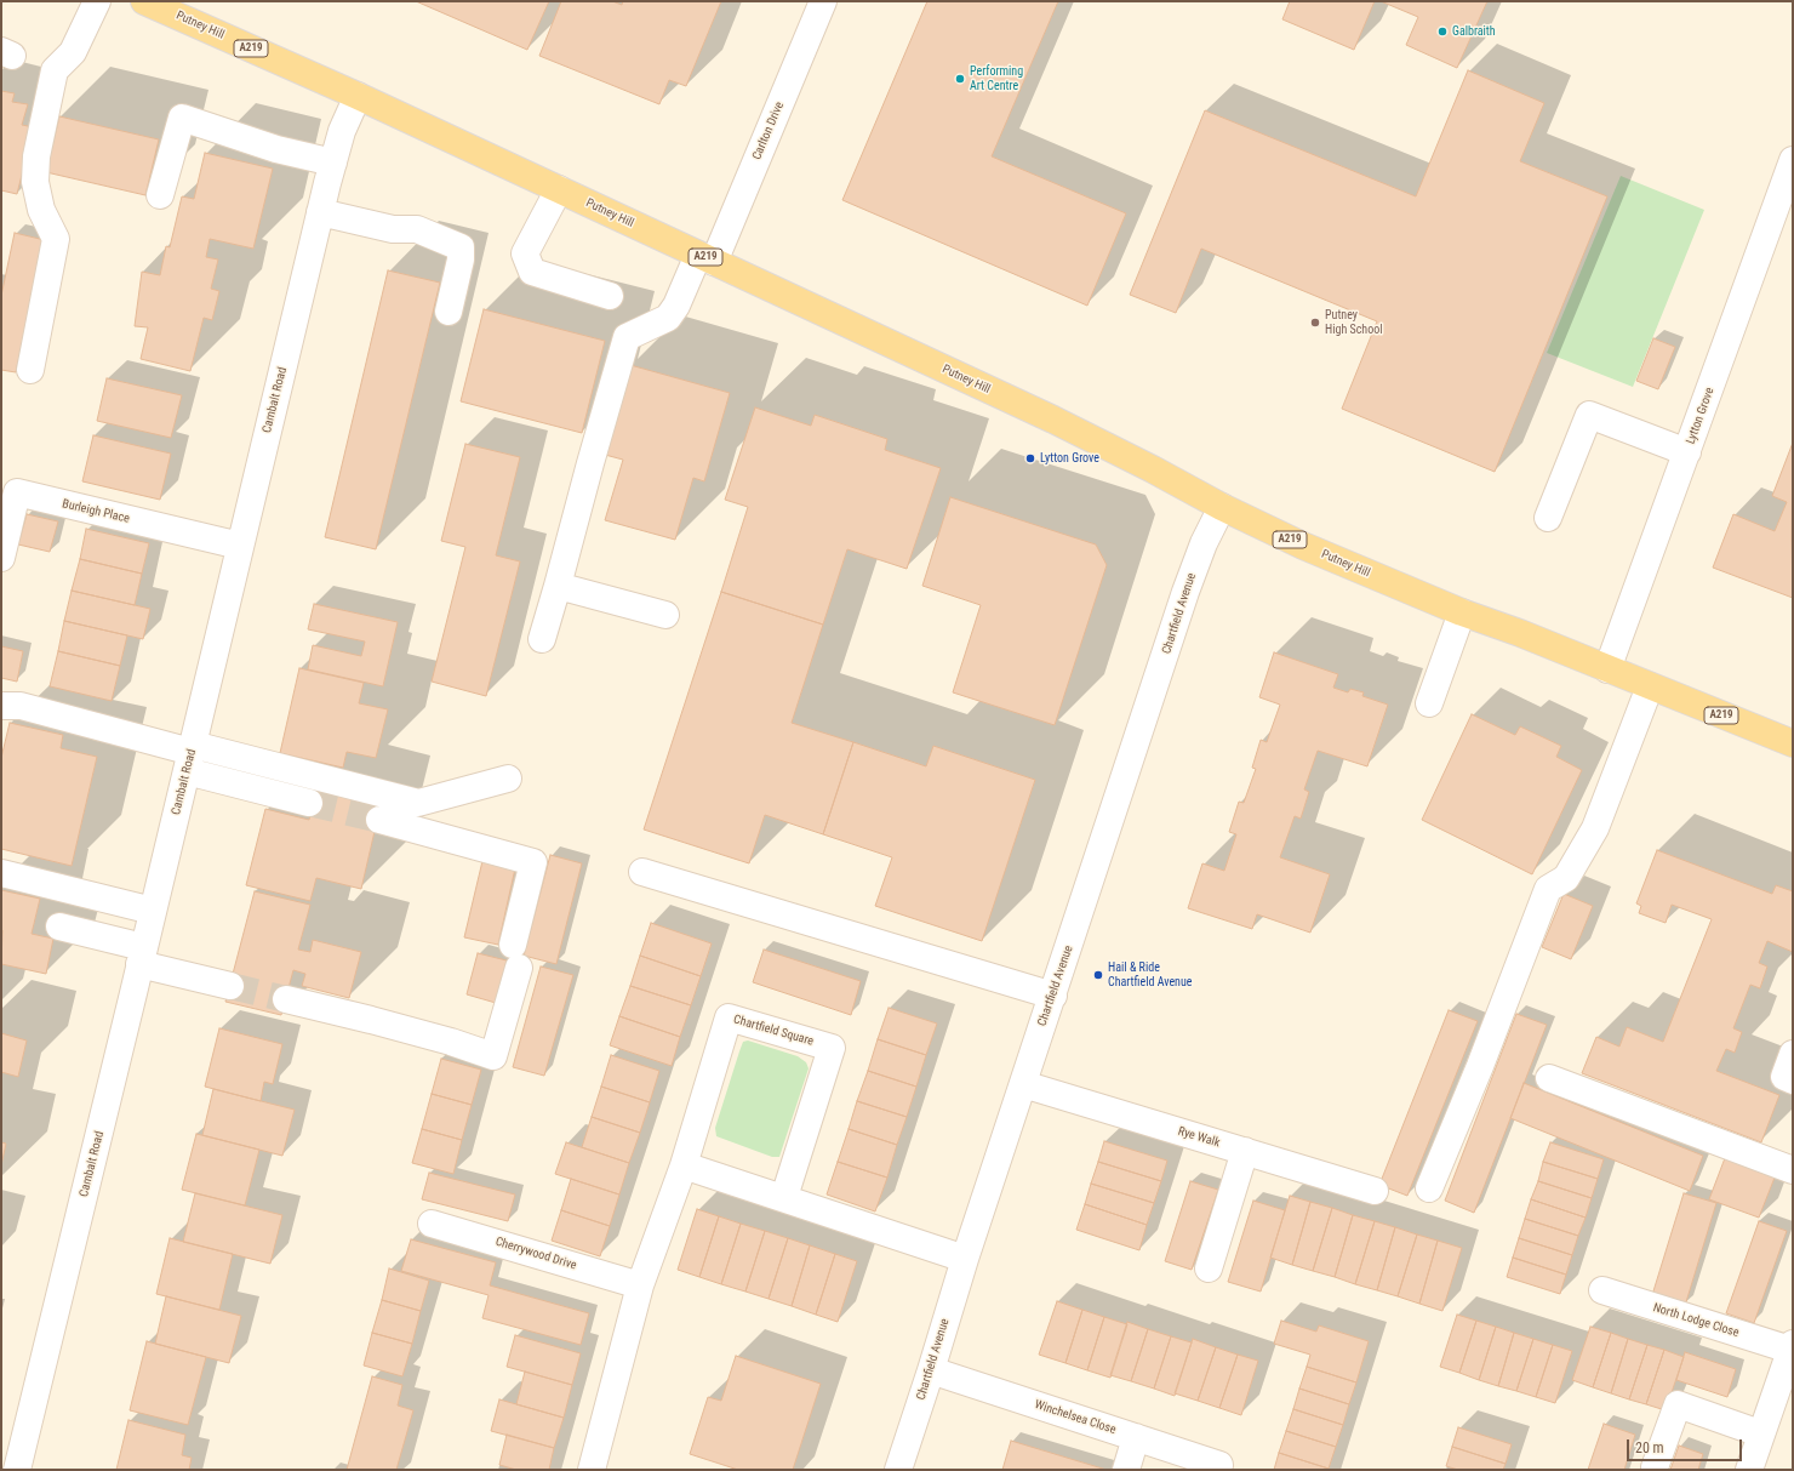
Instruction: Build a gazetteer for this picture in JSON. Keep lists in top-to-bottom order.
{
  "streets": {
    "main road": ["Putney Hill", "A219"],
    "street": [
      "Carlton Drive",
      "Cambalt Road",
      "Lytton Grove",
      "Burleigh Place",
      "Chartfield Avenue",
      "Chartfield Square",
      "Rye Walk",
      "Cherrywood Drive",
      "North Lodge Close",
      "Winchelsea Close"
    ]
  },
  "crossings": [
    ["Putney Hill", "Carlton Drive"],
    ["Putney Hill", "Cambalt Road"],
    ["Putney Hill", "Lytton Grove"],
    ["Putney Hill", "Chartfield Avenue"],
    ["Cambalt Road", "Burleigh Place"],
    ["Chartfield Avenue", "Rye Walk"],
    ["Chartfield Avenue", "Winchelsea Close"]
  ],
  "places": [
    "Galbraith",
    "Performing Art Centre",
    "Putney High School",
    "Lytton Grove",
    "Hail & Ride Chartfield Avenue"
  ],
  "scale_bar": "20 m"
}
